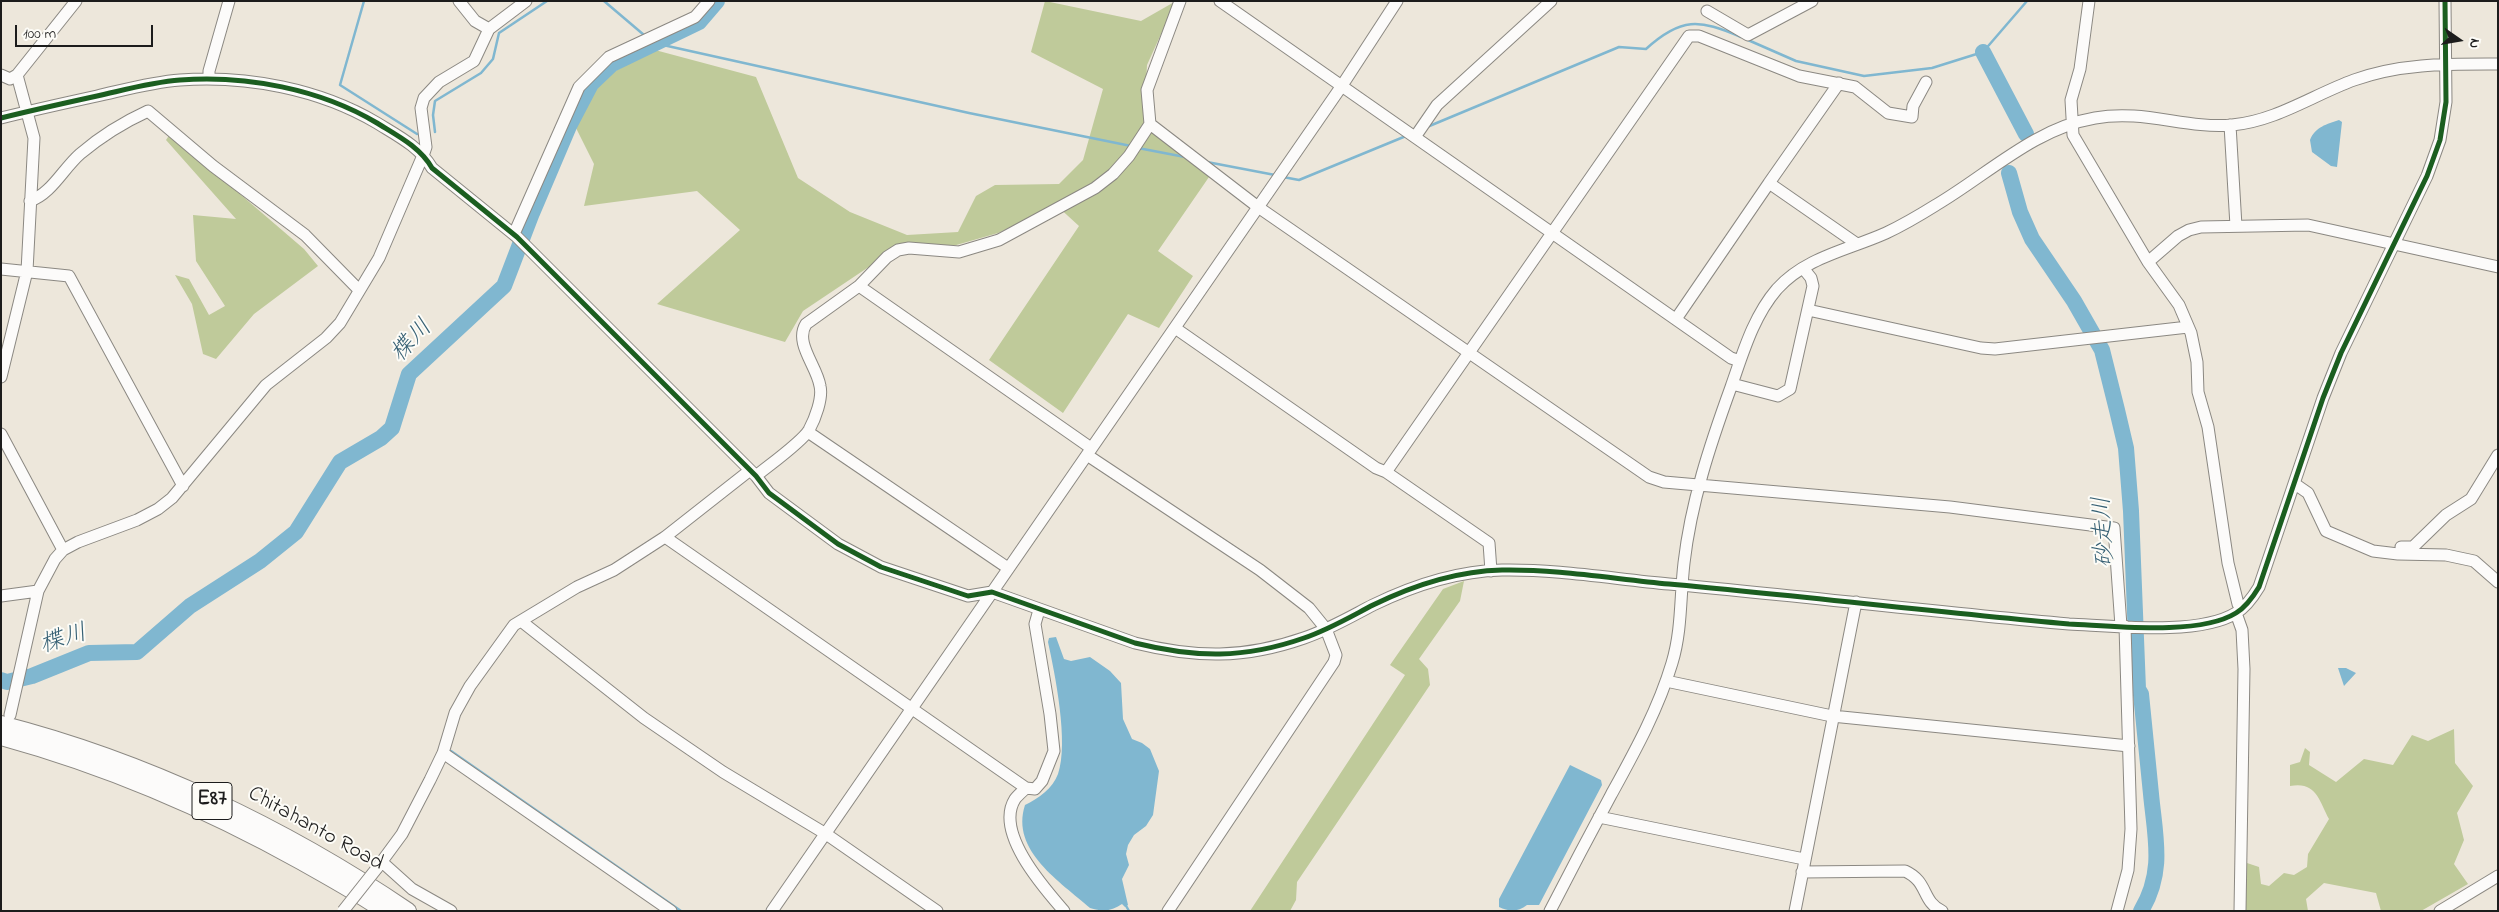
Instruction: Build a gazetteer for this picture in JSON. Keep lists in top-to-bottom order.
{
  "streets": {
    "highway": ["E87", "Chitahanto Road"]
  },
  "water": ["楪川", "砂走川"],
  "scale_bar": "100 m",
  "north": "right"
}
